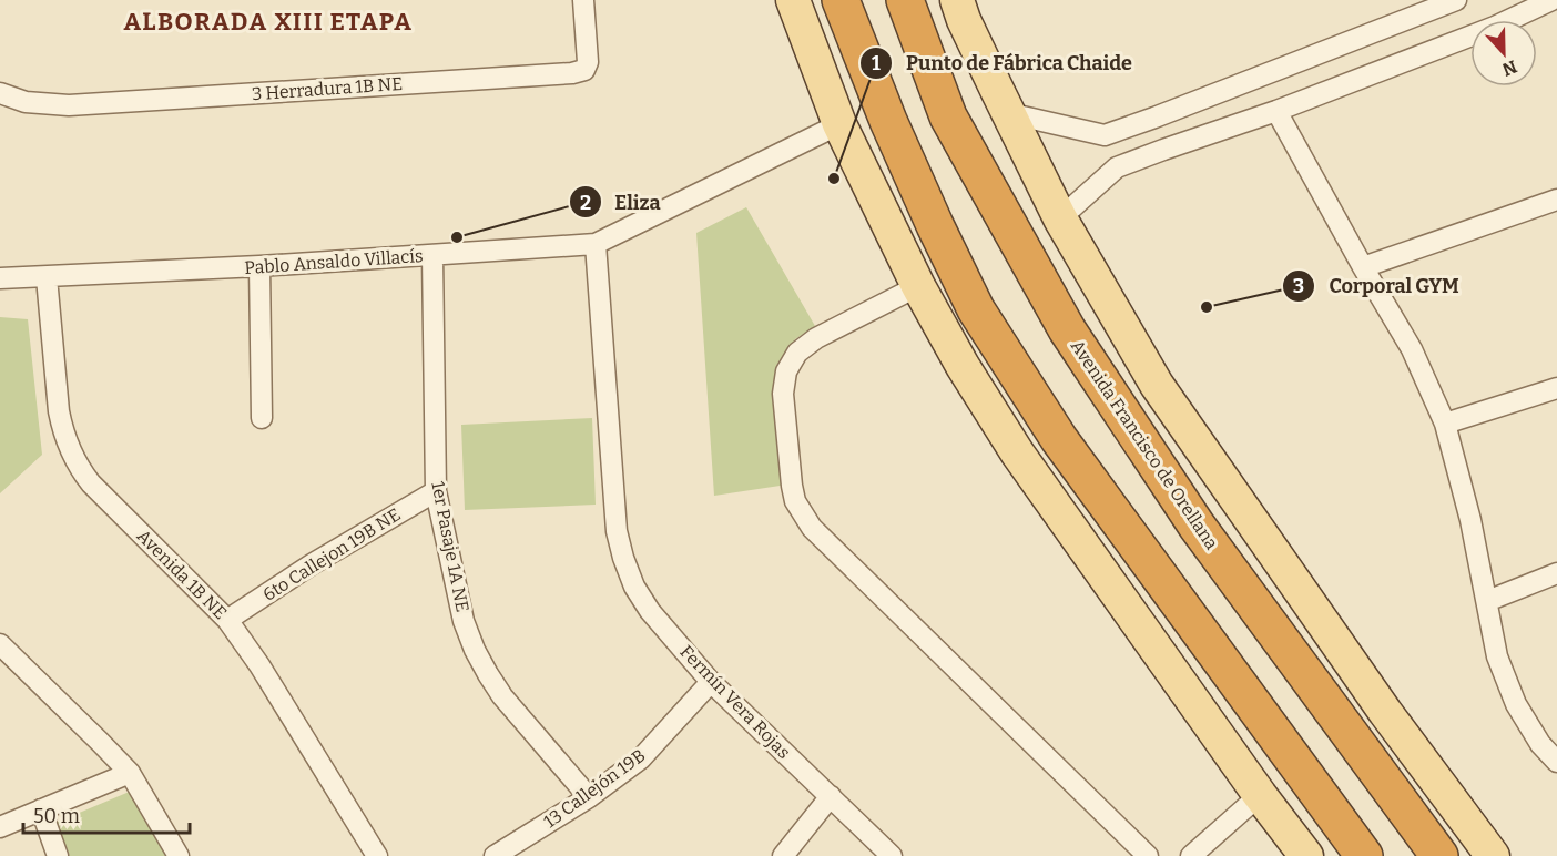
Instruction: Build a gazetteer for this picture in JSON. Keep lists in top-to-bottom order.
{
  "streets": {
    "highway": ["Avenida Francisco de Orellana"],
    "street": [
      "3 Herradura 1B NE",
      "Pablo Ansaldo Villacís",
      "1er Pasaje 1A NE",
      "6to Callejon 19B NE",
      "Avenida 1B NE",
      "Fermín Vera Rojas",
      "13 Callejón 19B"
    ]
  },
  "crossings": [
    ["Pablo Ansaldo Villacís", "1er Pasaje 1A NE"],
    ["Pablo Ansaldo Villacís", "Avenida 1B NE"],
    ["Pablo Ansaldo Villacís", "Fermín Vera Rojas"],
    ["1er Pasaje 1A NE", "6to Callejon 19B NE"],
    ["1er Pasaje 1A NE", "13 Callejón 19B"],
    ["6to Callejon 19B NE", "Avenida 1B NE"],
    ["Fermín Vera Rojas", "13 Callejón 19B"]
  ],
  "districts": ["ALBORADA XIII ETAPA"],
  "places": ["Punto de Fábrica Chaide", "Eliza", "Corporal GYM"],
  "scale_bar": "50 m",
  "north": "bottom"
}
